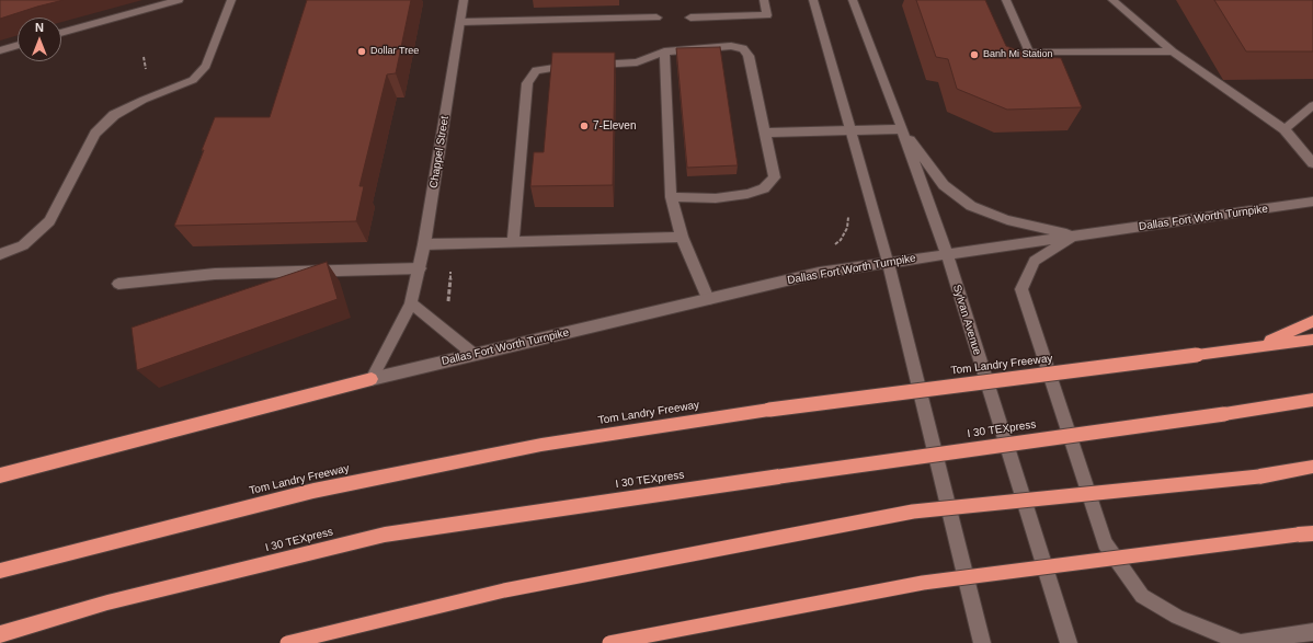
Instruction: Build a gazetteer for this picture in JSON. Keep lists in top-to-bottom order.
{
  "streets": {
    "highway": ["Tom Landry Freeway", "I 30 TEXpress"],
    "main road": ["Chappel Street", "Dallas Fort Worth Turnpike", "Sylvan Avenue"]
  },
  "crossings": [
    ["Chappel Street", "Dallas Fort Worth Turnpike"],
    ["Dallas Fort Worth Turnpike", "Sylvan Avenue"]
  ],
  "places": ["Dollar Tree", "Banh Mi Station", "7-Eleven"],
  "north": "top"
}
